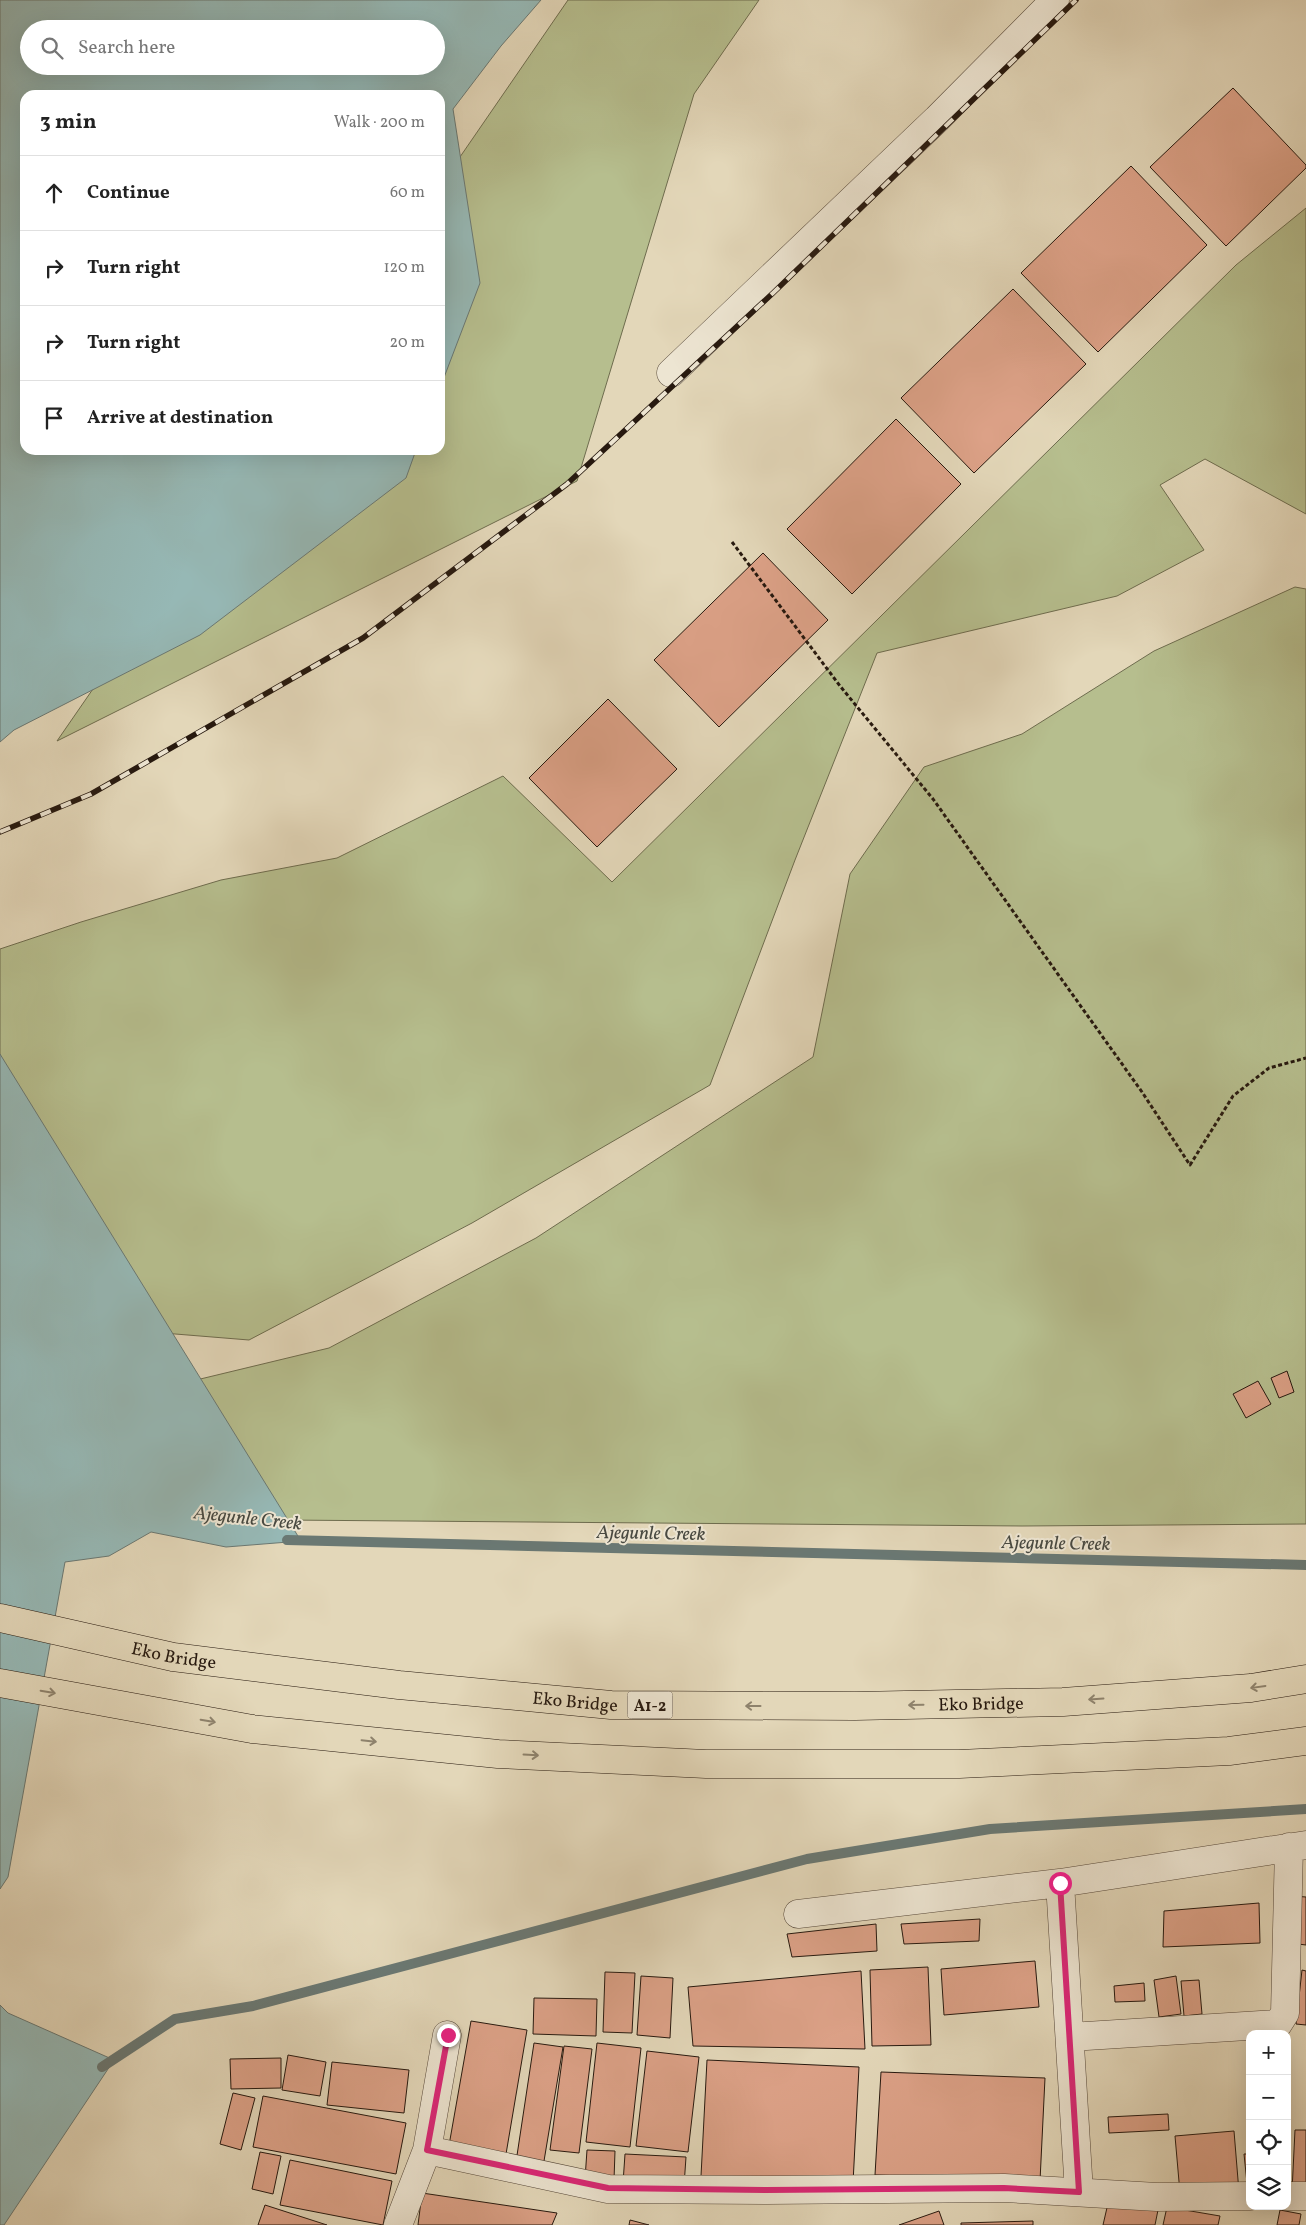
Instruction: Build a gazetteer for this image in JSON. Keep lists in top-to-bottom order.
{
  "streets": {
    "highway": ["Eko Bridge", "A1-2"]
  },
  "water": ["Ajegunle Creek"],
  "page": {
    "search": "Search here",
    "heading": ["3 min", "Walk · 200 m"],
    "list": [
      ["Continue", "60 m"],
      ["Turn right", "120 m"],
      ["Turn right", "20 m"],
      "Arrive at destination"
    ],
    "map_buttons": ["+", "−"]
  }
}
